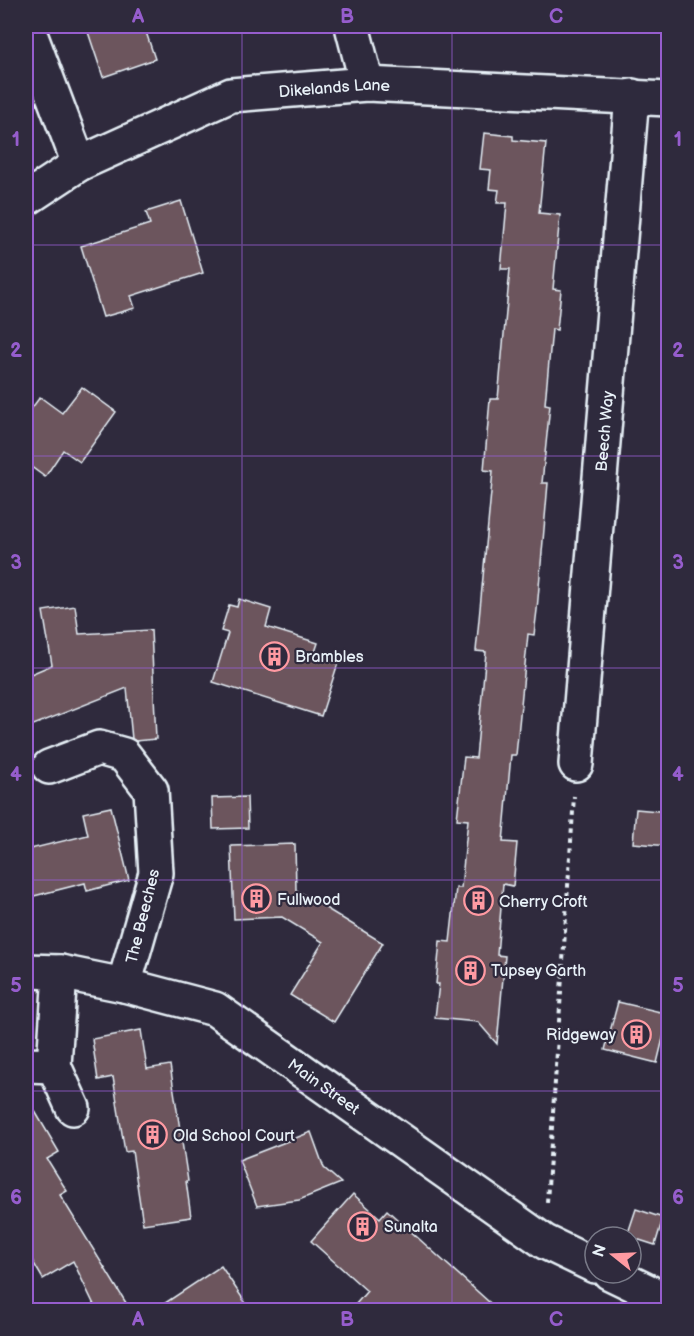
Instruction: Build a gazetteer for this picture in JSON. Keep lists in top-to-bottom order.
{
  "streets": {
    "street": [
      "Dikelands Lane",
      "Beech Way",
      "The Beeches",
      "Main Street"
    ]
  },
  "crossings": [
    ["Dikelands Lane", "Beech Way"],
    ["The Beeches", "Main Street"]
  ],
  "places": {
    "building": [
      "Brambles",
      "Fullwood",
      "Cherry Croft",
      "Tupsey Garth",
      "Ridgeway",
      "Old School Court",
      "Sunalta"
    ]
  },
  "north": "left",
  "grid": {
    "columns": ["A", "B", "C"],
    "rows": [
      "1",
      "2",
      "3",
      "4",
      "5",
      "6"
    ]
  }
}
